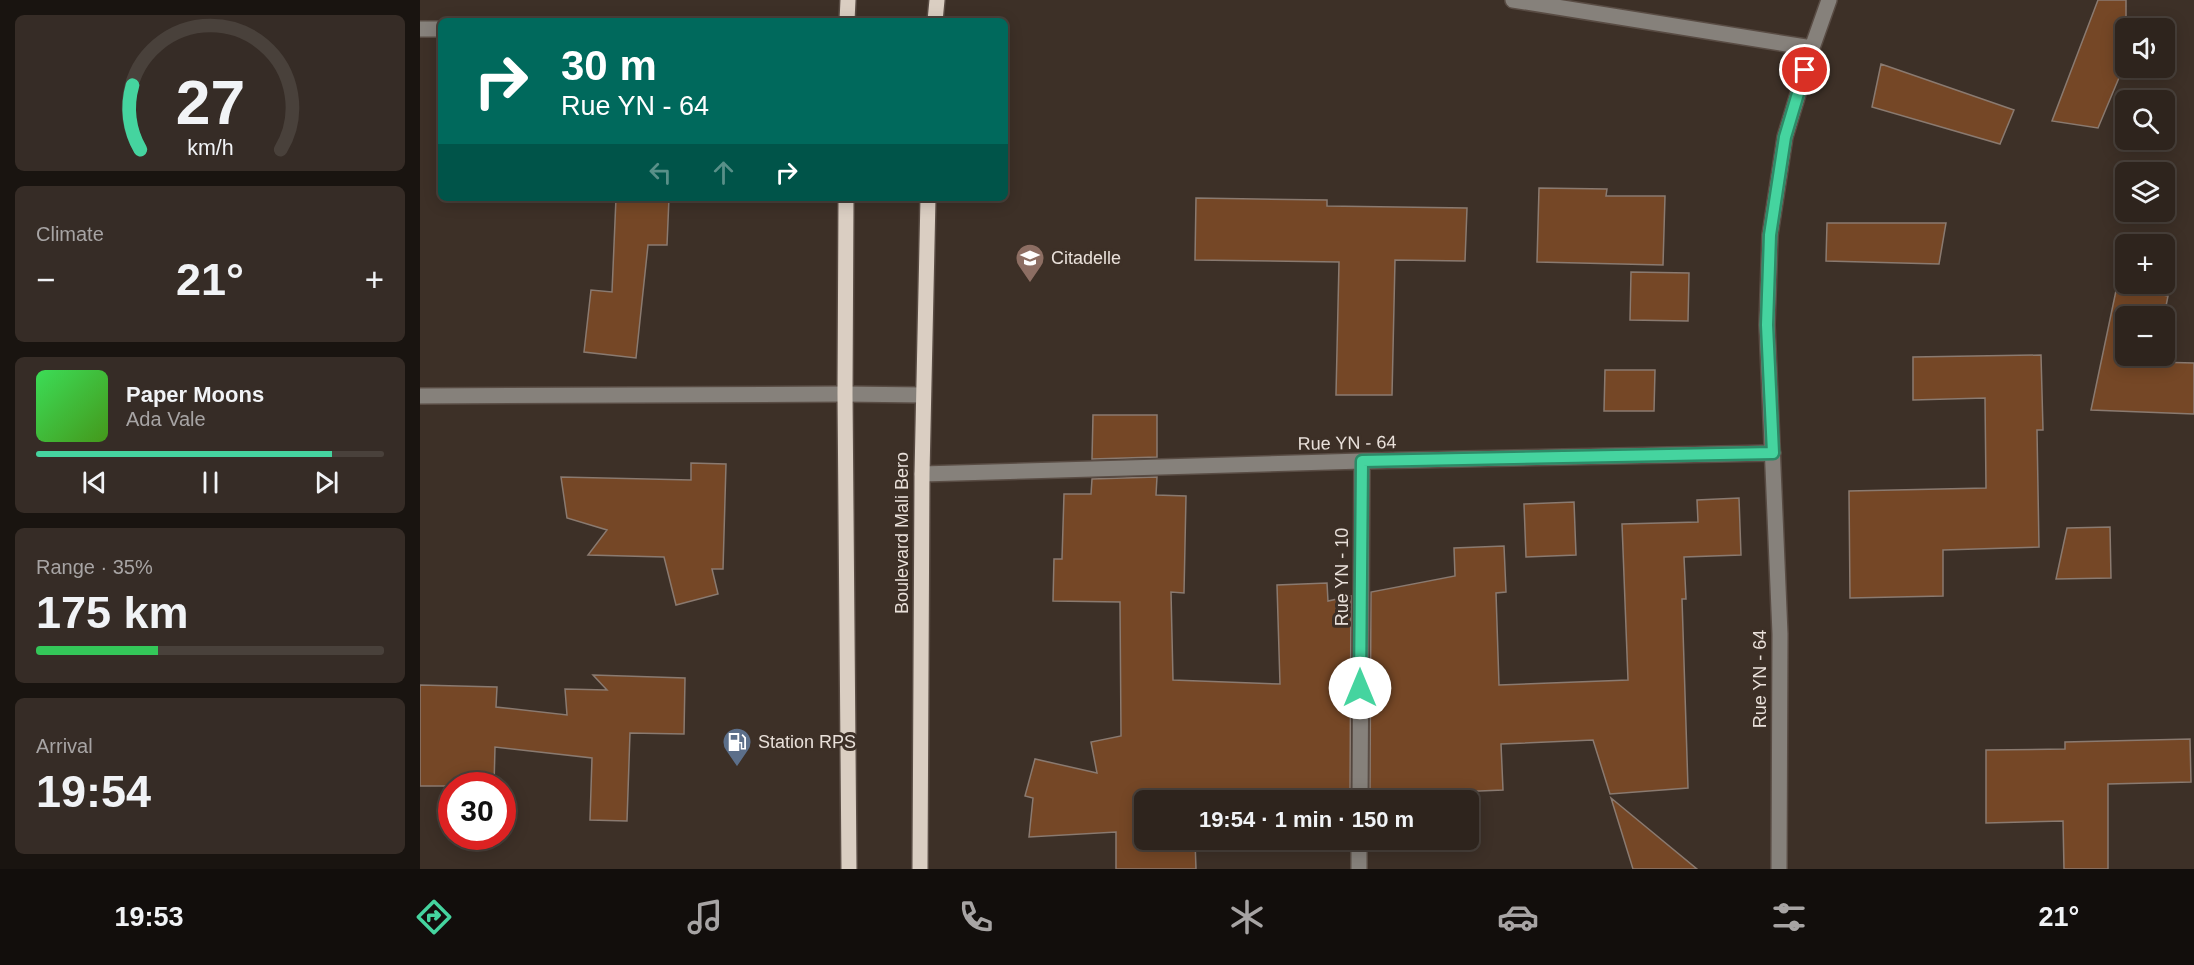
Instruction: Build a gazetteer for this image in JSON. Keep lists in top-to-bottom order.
{
  "streets": {
    "main road": ["Boulevard Mali Bero"],
    "street": ["Rue YN - 64", "Rue YN - 10"]
  },
  "crossings": [
    ["Rue YN - 64", "Boulevard Mali Bero"],
    ["Rue YN - 64", "Rue YN - 10"]
  ],
  "places": {
    "school or university": ["Citadelle"],
    "fuel station": ["Station RPS"]
  },
  "page": {
    "map_buttons": ["+", "−"],
    "turn": ["30 m", "Rue YN - 64"],
    "tile": [
      "Climate",
      ["Range · 35%", "175 km"],
      ["Arrival", "19:54"]
    ],
    "heat": ["−", "21°", "+"],
    "song": ["Paper Moons", "Ada Vale"],
    "limit": "30",
    "trip": "19:54 · 1 min · 150 m",
    "tabs": ["19:53", "21°"],
    "gauge": ["27", "km/h"]
  }
}
